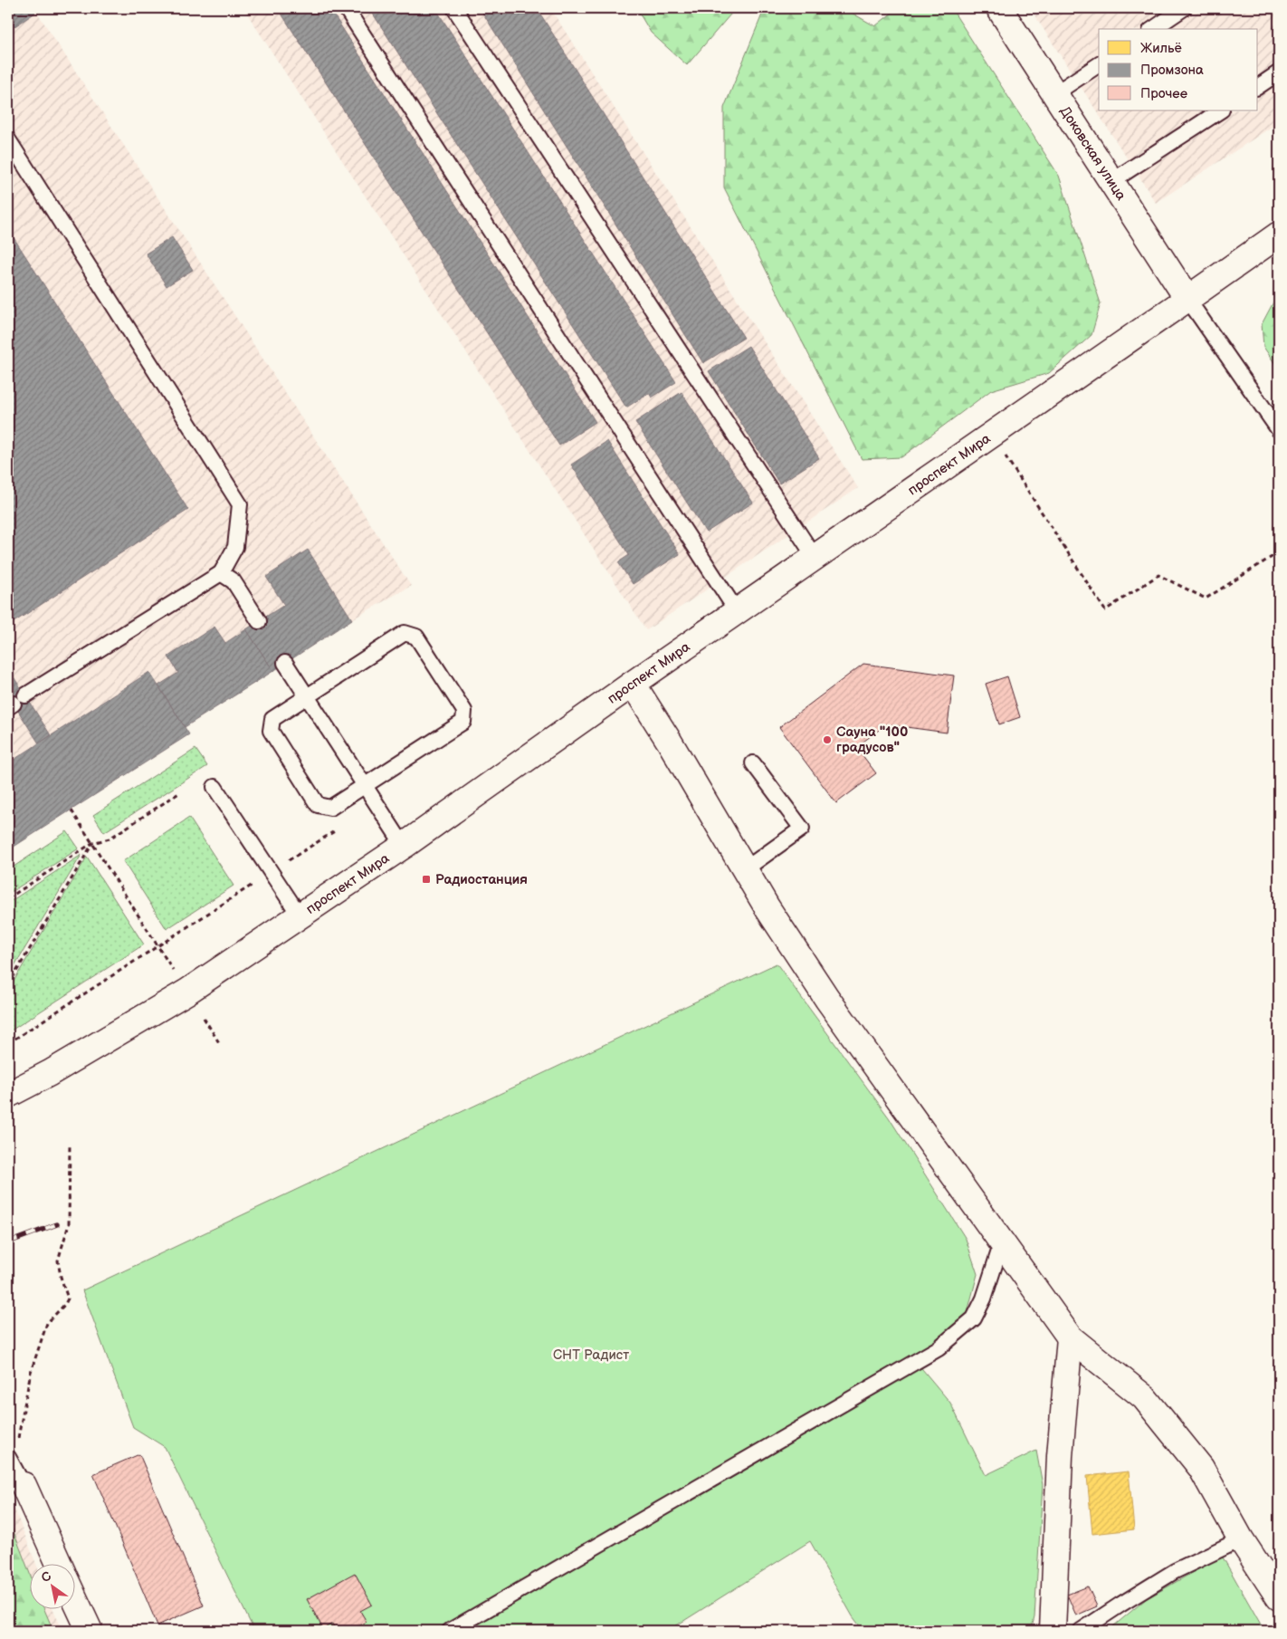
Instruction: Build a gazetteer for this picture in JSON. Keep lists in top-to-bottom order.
{
  "streets": {
    "street": ["Доковская улица", "проспект Мира"]
  },
  "crossings": [
    ["Доковская улица", "проспект Мира"]
  ],
  "parks": ["СНТ Радист"],
  "places": {
    "other": ["Сауна \"100 градусов\""],
    "transit": ["Радиостанция"]
  },
  "legend": ["Жильё", "Промзона", "Прочее"],
  "north": "top left"
}
